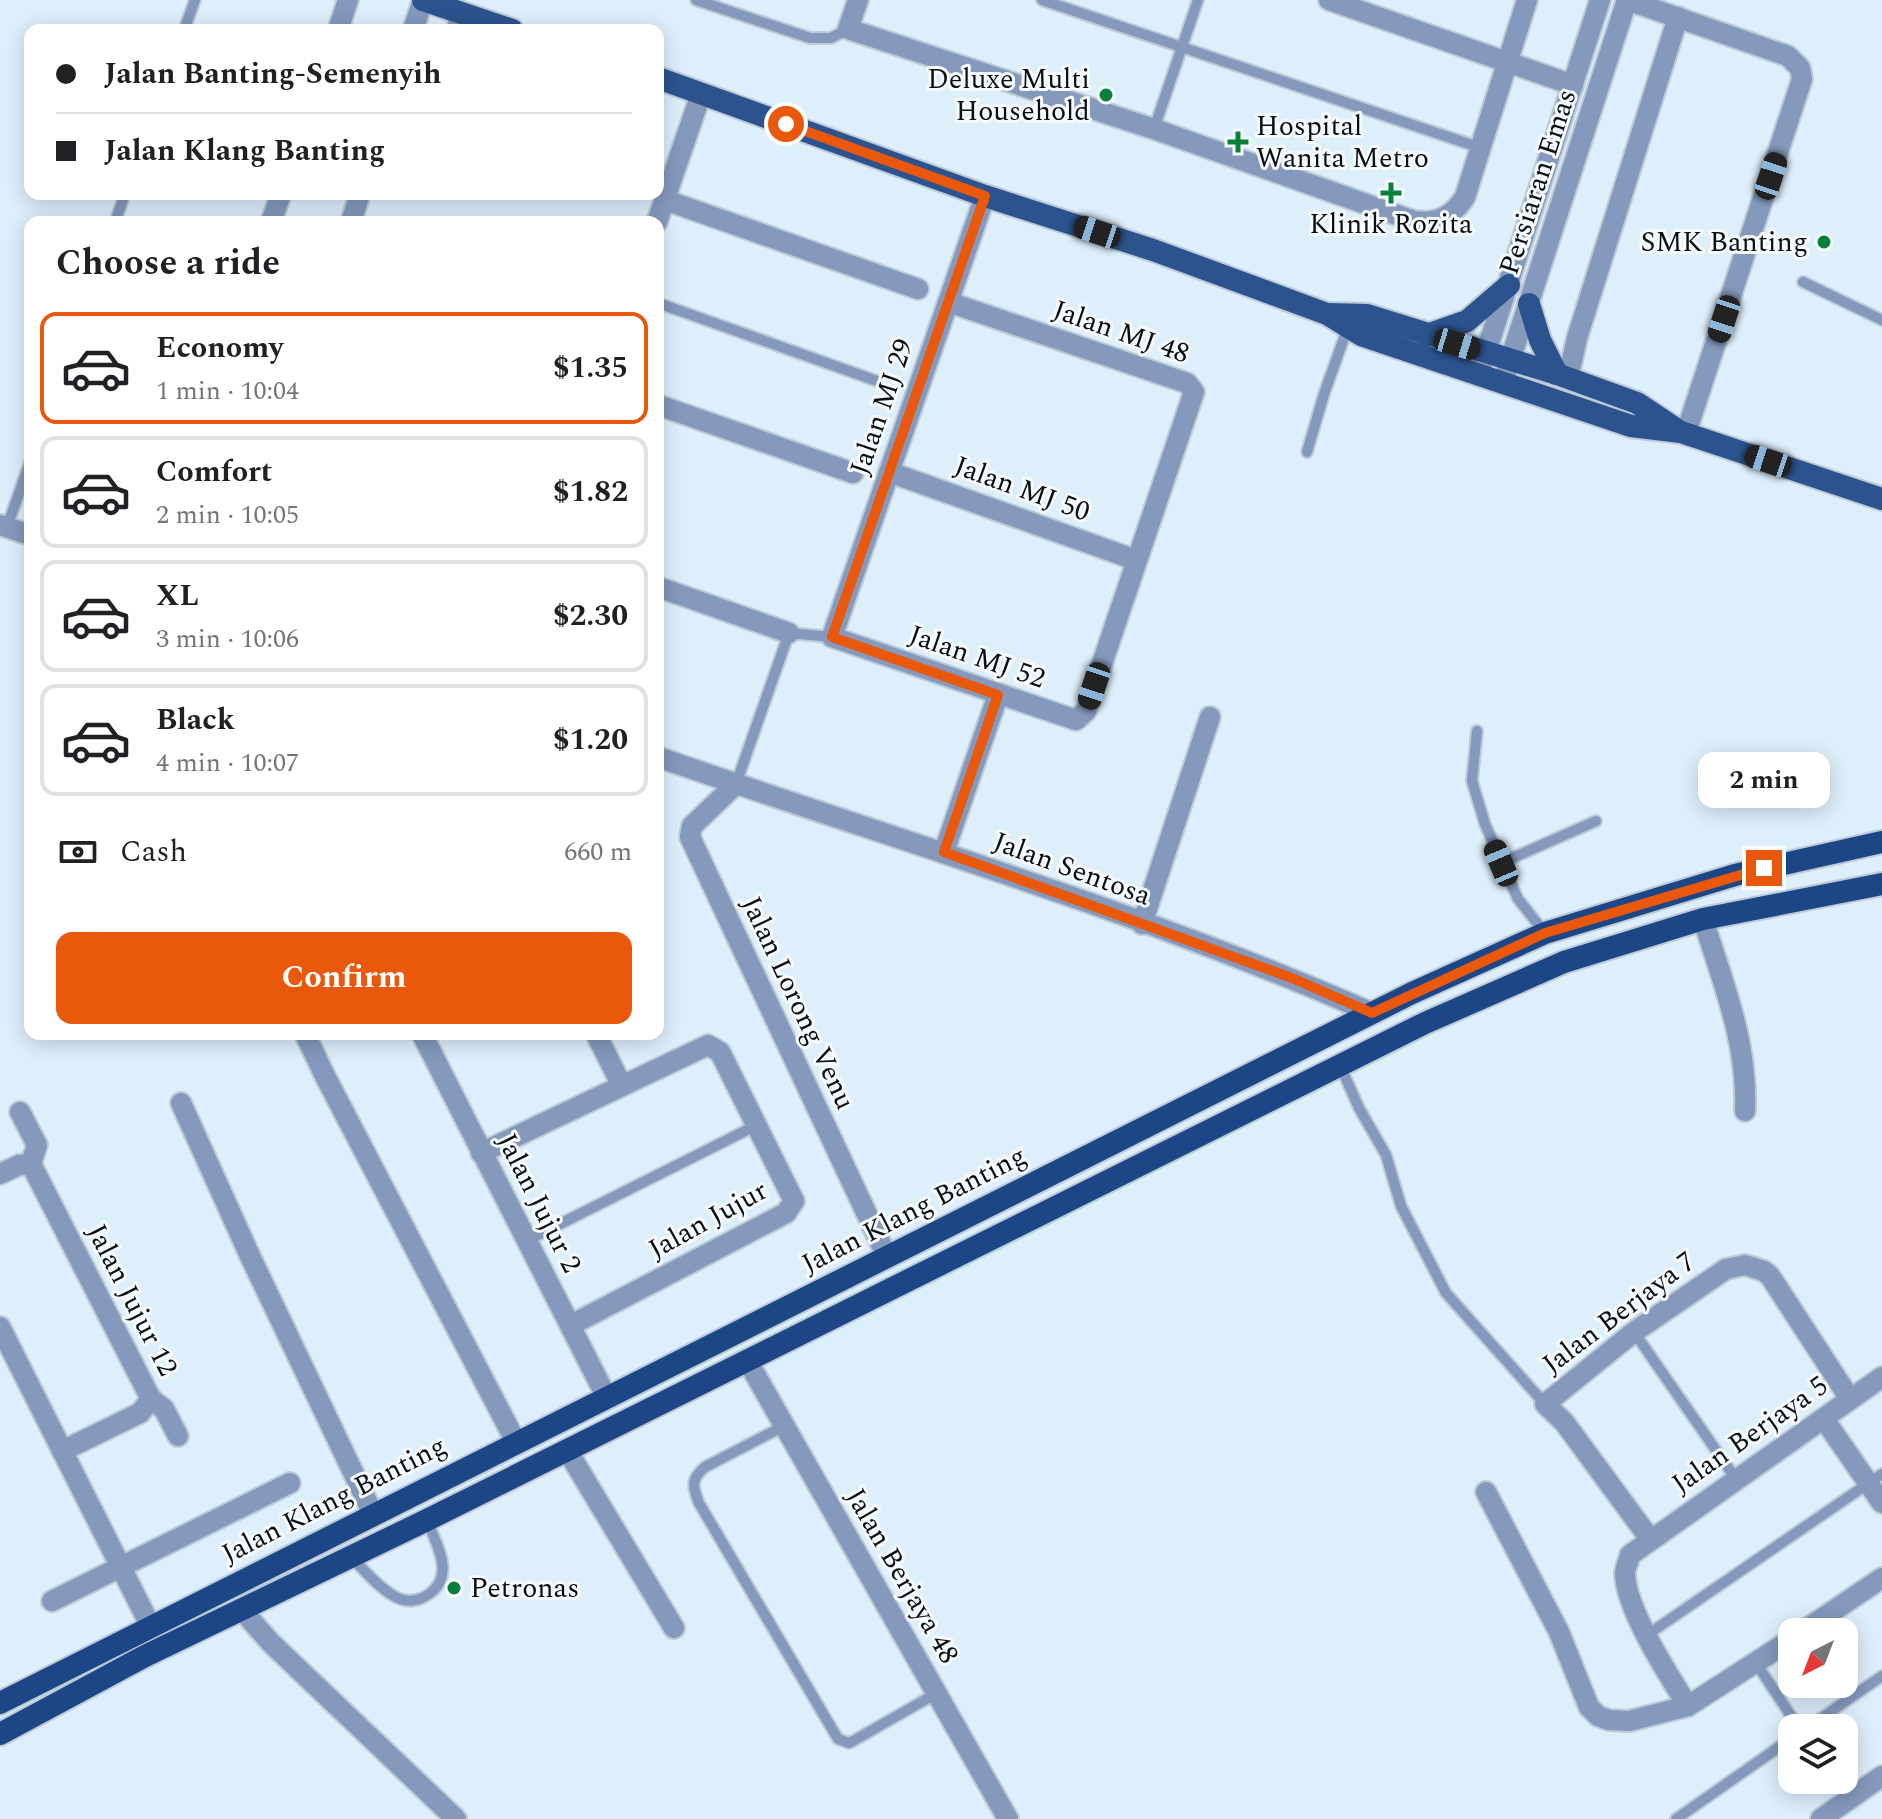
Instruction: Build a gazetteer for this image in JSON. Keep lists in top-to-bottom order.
{
  "streets": {
    "highway": ["Jalan Klang Banting"],
    "street": [
      "Persiaran Emas",
      "Jalan MJ 48",
      "Jalan MJ 29",
      "Jalan MJ 50",
      "Jalan MJ 52",
      "Jalan Sentosa",
      "Jalan Lorong Venu",
      "Jalan Jujur 2",
      "Jalan Jujur",
      "Jalan Jujur 12",
      "Jalan Berjaya 7",
      "Jalan Berjaya 5",
      "Jalan Berjaya 48"
    ]
  },
  "crossings": [
    ["Jalan MJ 48", "Jalan MJ 29"],
    ["Jalan MJ 48", "Jalan MJ 50"],
    ["Jalan MJ 48", "Jalan MJ 52"],
    ["Jalan MJ 29", "Jalan MJ 50"],
    ["Jalan MJ 29", "Jalan MJ 52"],
    ["Jalan MJ 50", "Jalan MJ 52"],
    ["Jalan Sentosa", "Jalan Lorong Venu"],
    ["Jalan Sentosa", "Jalan Klang Banting"],
    ["Jalan Lorong Venu", "Jalan Klang Banting"],
    ["Jalan Jujur 2", "Jalan Klang Banting"],
    ["Jalan Jujur 2", "Jalan Jujur"],
    ["Jalan Klang Banting", "Jalan Berjaya 48"],
    ["Jalan Berjaya 7", "Jalan Berjaya 5"]
  ],
  "places": {
    "other": ["Deluxe Multi Household", "SMK Banting", "Petronas"],
    "health": ["Hospital Wanita Metro", "Klinik Rozita"]
  },
  "north": "bottom left",
  "page": {
    "banner": ["Jalan Banting-Semenyih", "Jalan Klang Banting"],
    "heading": "Choose a ride",
    "list": [
      {
        "name": "Economy",
        "note": "1 min · 10:04",
        "value": "$1.35"
      },
      {
        "name": "Comfort",
        "note": "2 min · 10:05",
        "value": "$1.82"
      },
      {
        "name": "XL",
        "note": "3 min · 10:06",
        "value": "$2.30"
      },
      {
        "name": "Black",
        "note": "4 min · 10:07",
        "value": "$1.20"
      }
    ],
    "bubble": "2 min",
    "pay": ["Cash", "660 m"],
    "buttons": "Confirm"
  }
}
